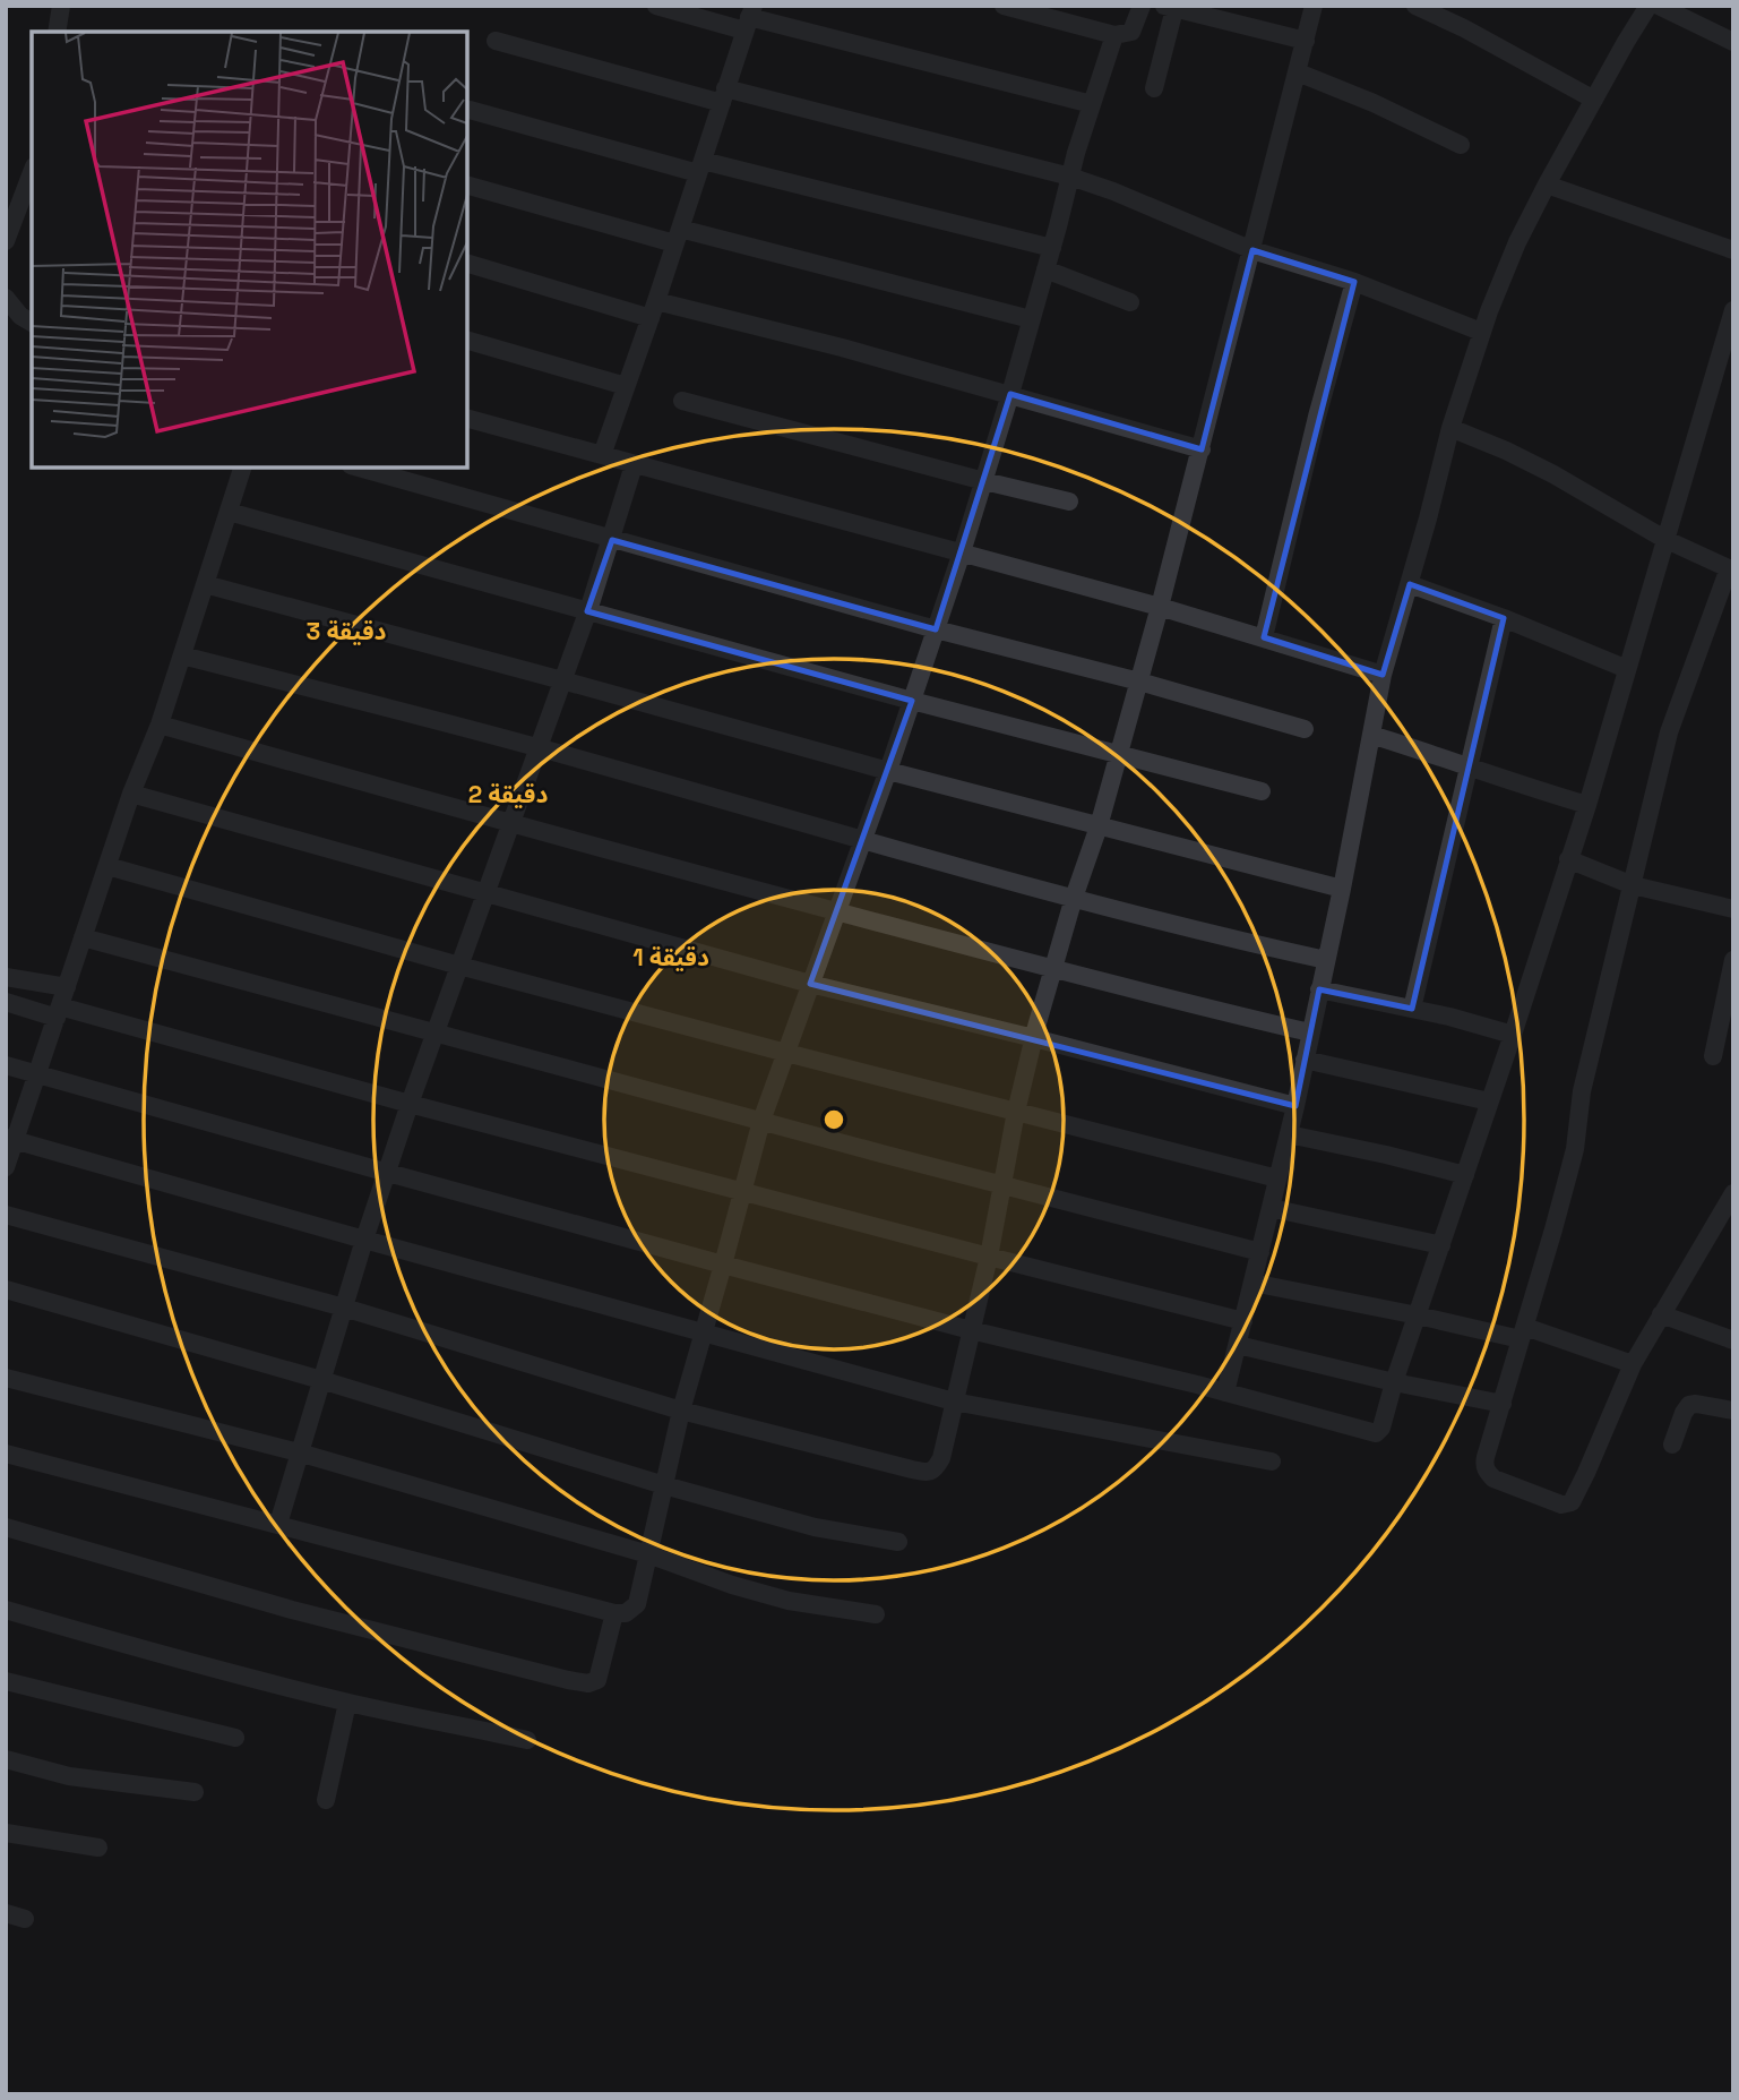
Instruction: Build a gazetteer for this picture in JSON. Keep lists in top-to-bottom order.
{
  "rings": ["3 دقيقة", "2 دقيقة", "1 دقيقة"]
}
